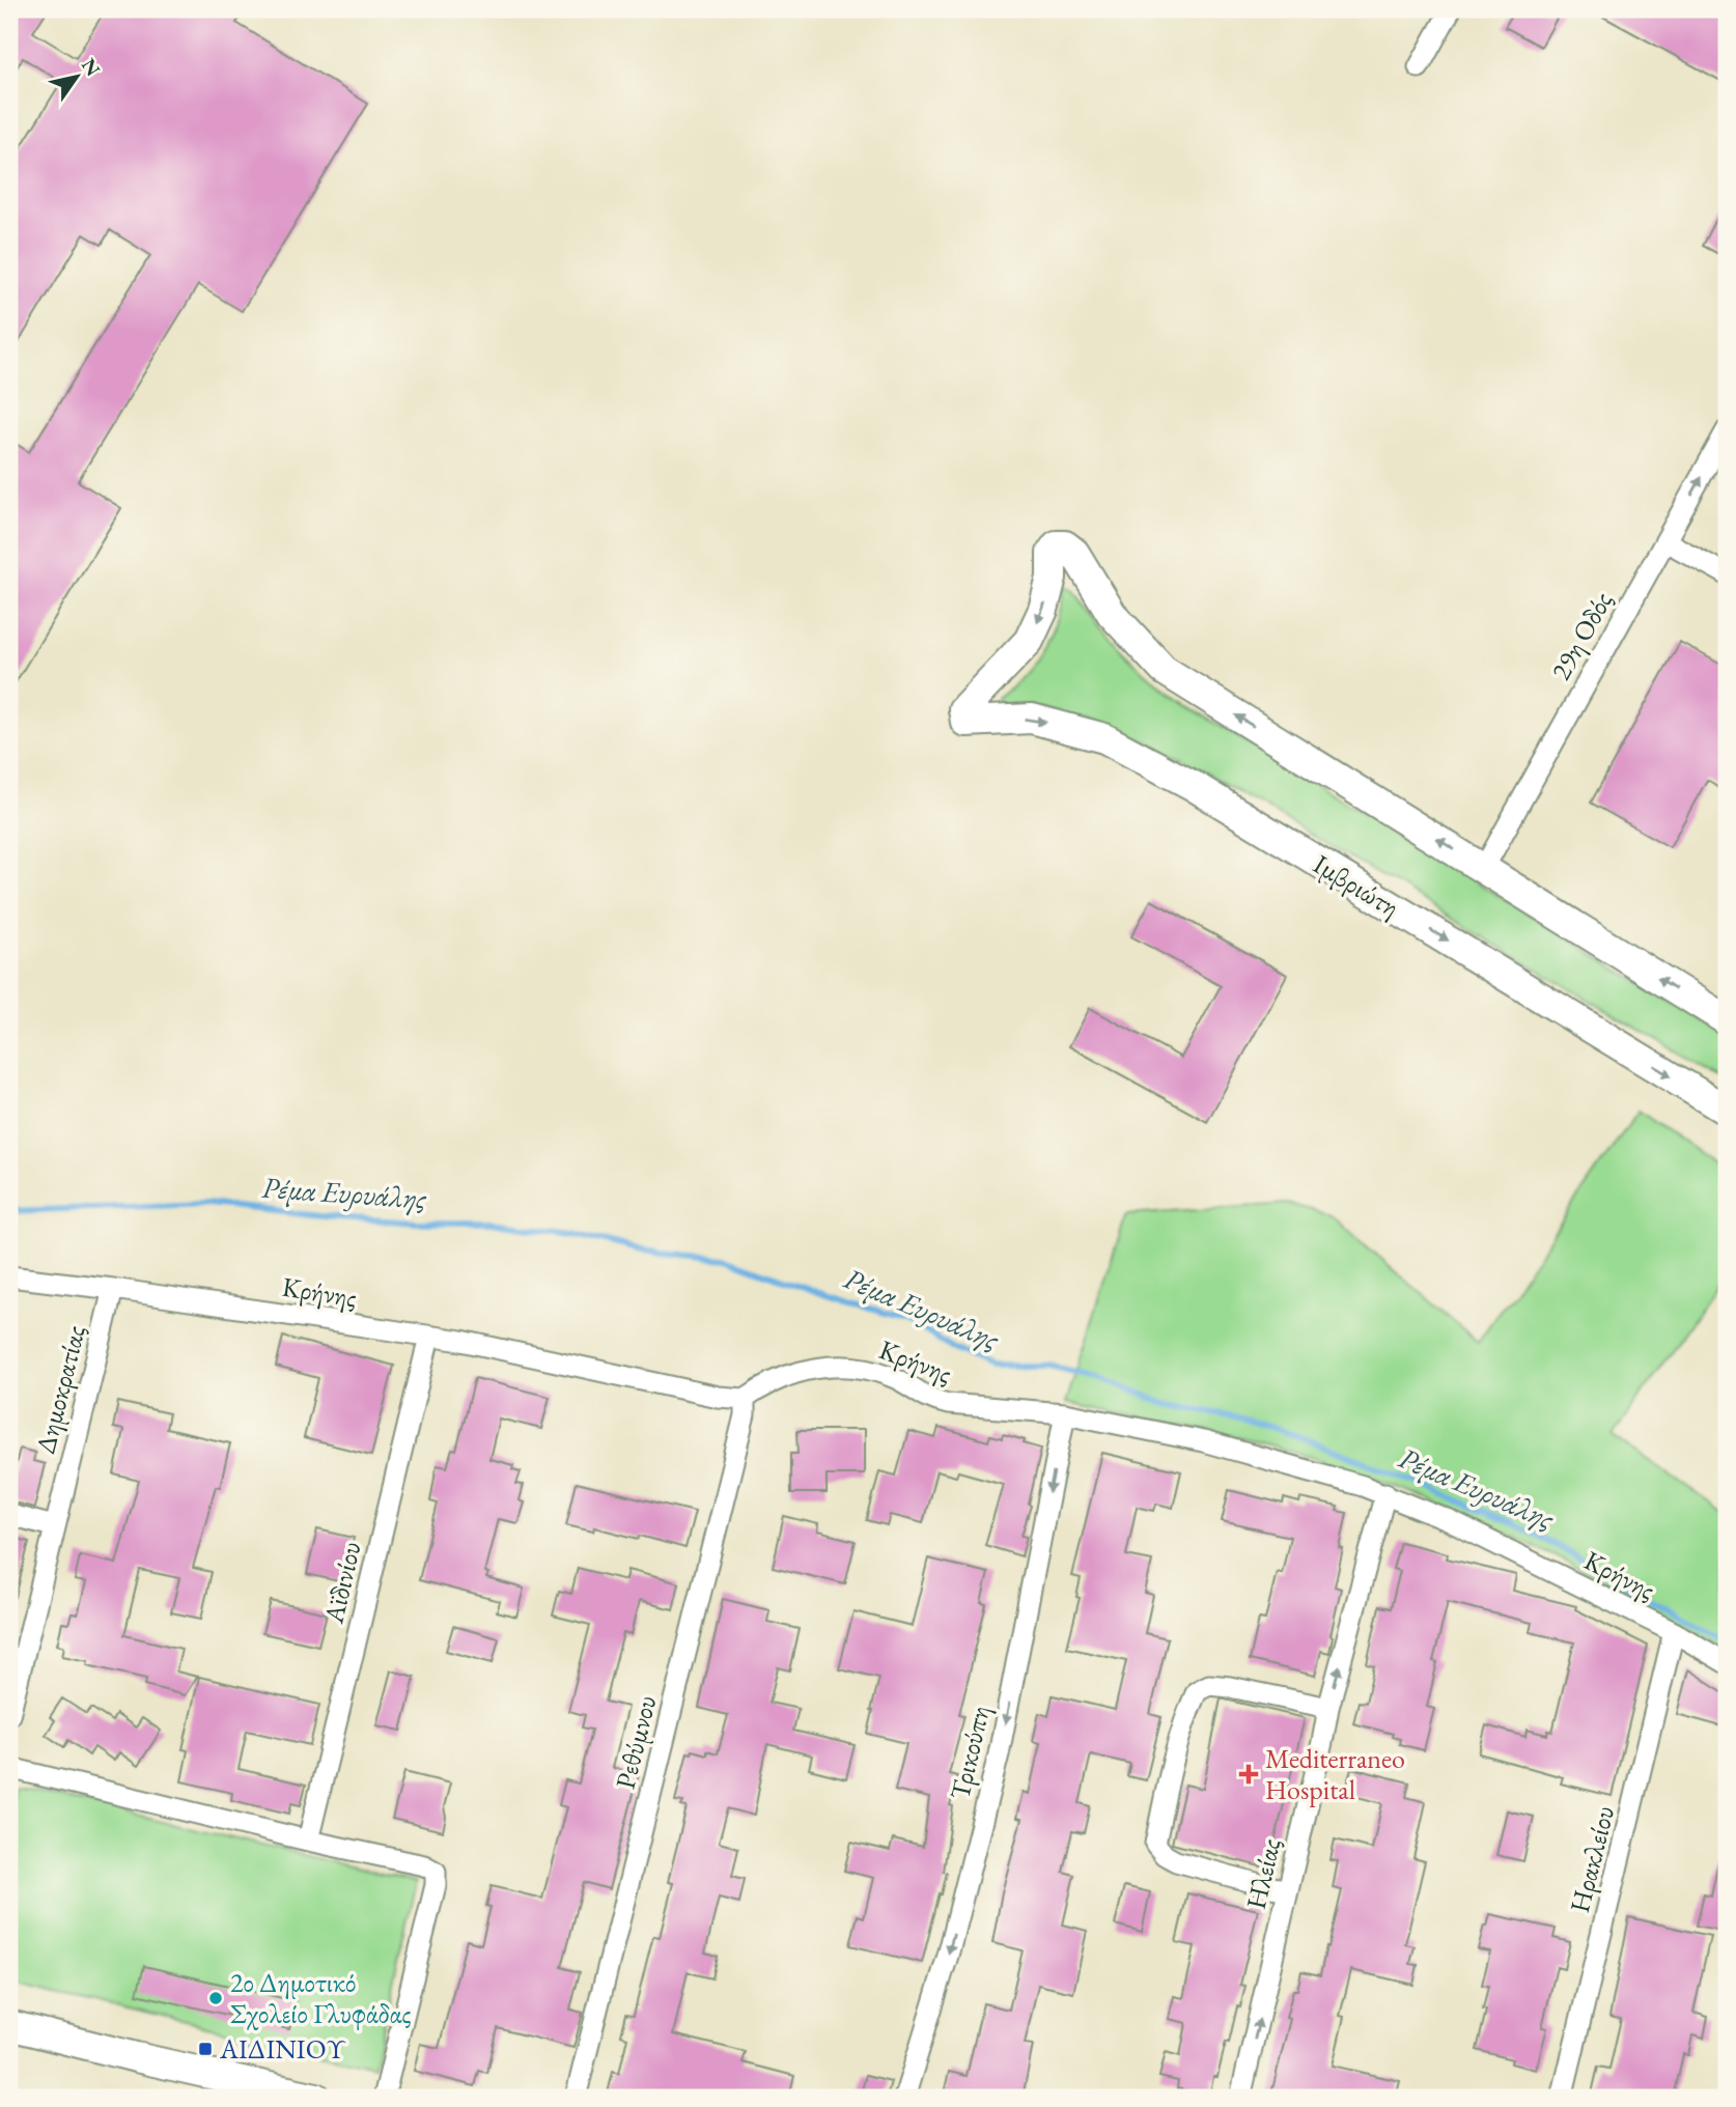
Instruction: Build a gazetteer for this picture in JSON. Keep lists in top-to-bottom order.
{
  "streets": {
    "street": [
      "29η Οδός",
      "Ιμβριώτη",
      "Κρήνης",
      "Δημοκρατίας",
      "Αϊδινίου",
      "Ρεθύμνου",
      "Τρικούπη",
      "Ηρακλείου",
      "Ηλείας"
    ]
  },
  "crossings": [
    ["29η Οδός", "Ιμβριώτη"],
    ["Κρήνης", "Δημοκρατίας"],
    ["Κρήνης", "Αϊδινίου"],
    ["Κρήνης", "Ρεθύμνου"],
    ["Κρήνης", "Τρικούπη"],
    ["Κρήνης", "Ηρακλείου"],
    ["Κρήνης", "Ηλείας"]
  ],
  "one_way": ["Τρικούπη", "Ηλείας"],
  "water": ["Ρέμα Ευρυάλης"],
  "places": {
    "health": ["Mediterraneo Hospital"],
    "other": ["2ο Δημοτικό Σχολείο Γλυφάδας"],
    "transit": ["ΑΙΔΙΝΙΟΥ"]
  },
  "north": "top right"
}
